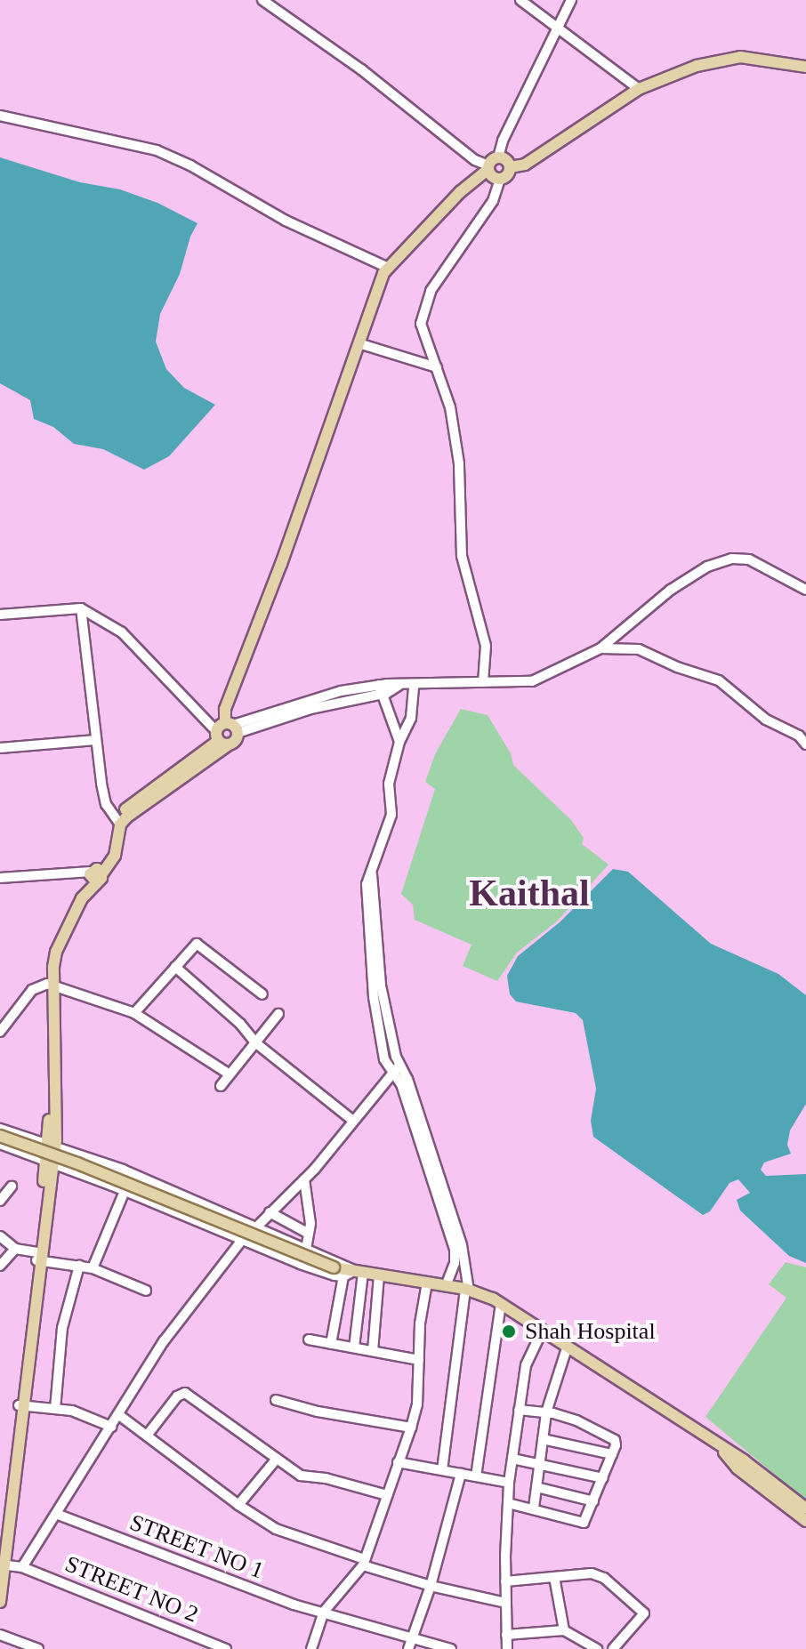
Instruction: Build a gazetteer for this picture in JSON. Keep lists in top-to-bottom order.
{
  "streets": {
    "street": ["STREET NO 1", "STREET NO 2"]
  },
  "districts": ["Kaithal"],
  "places": ["Shah Hospital"]
}
